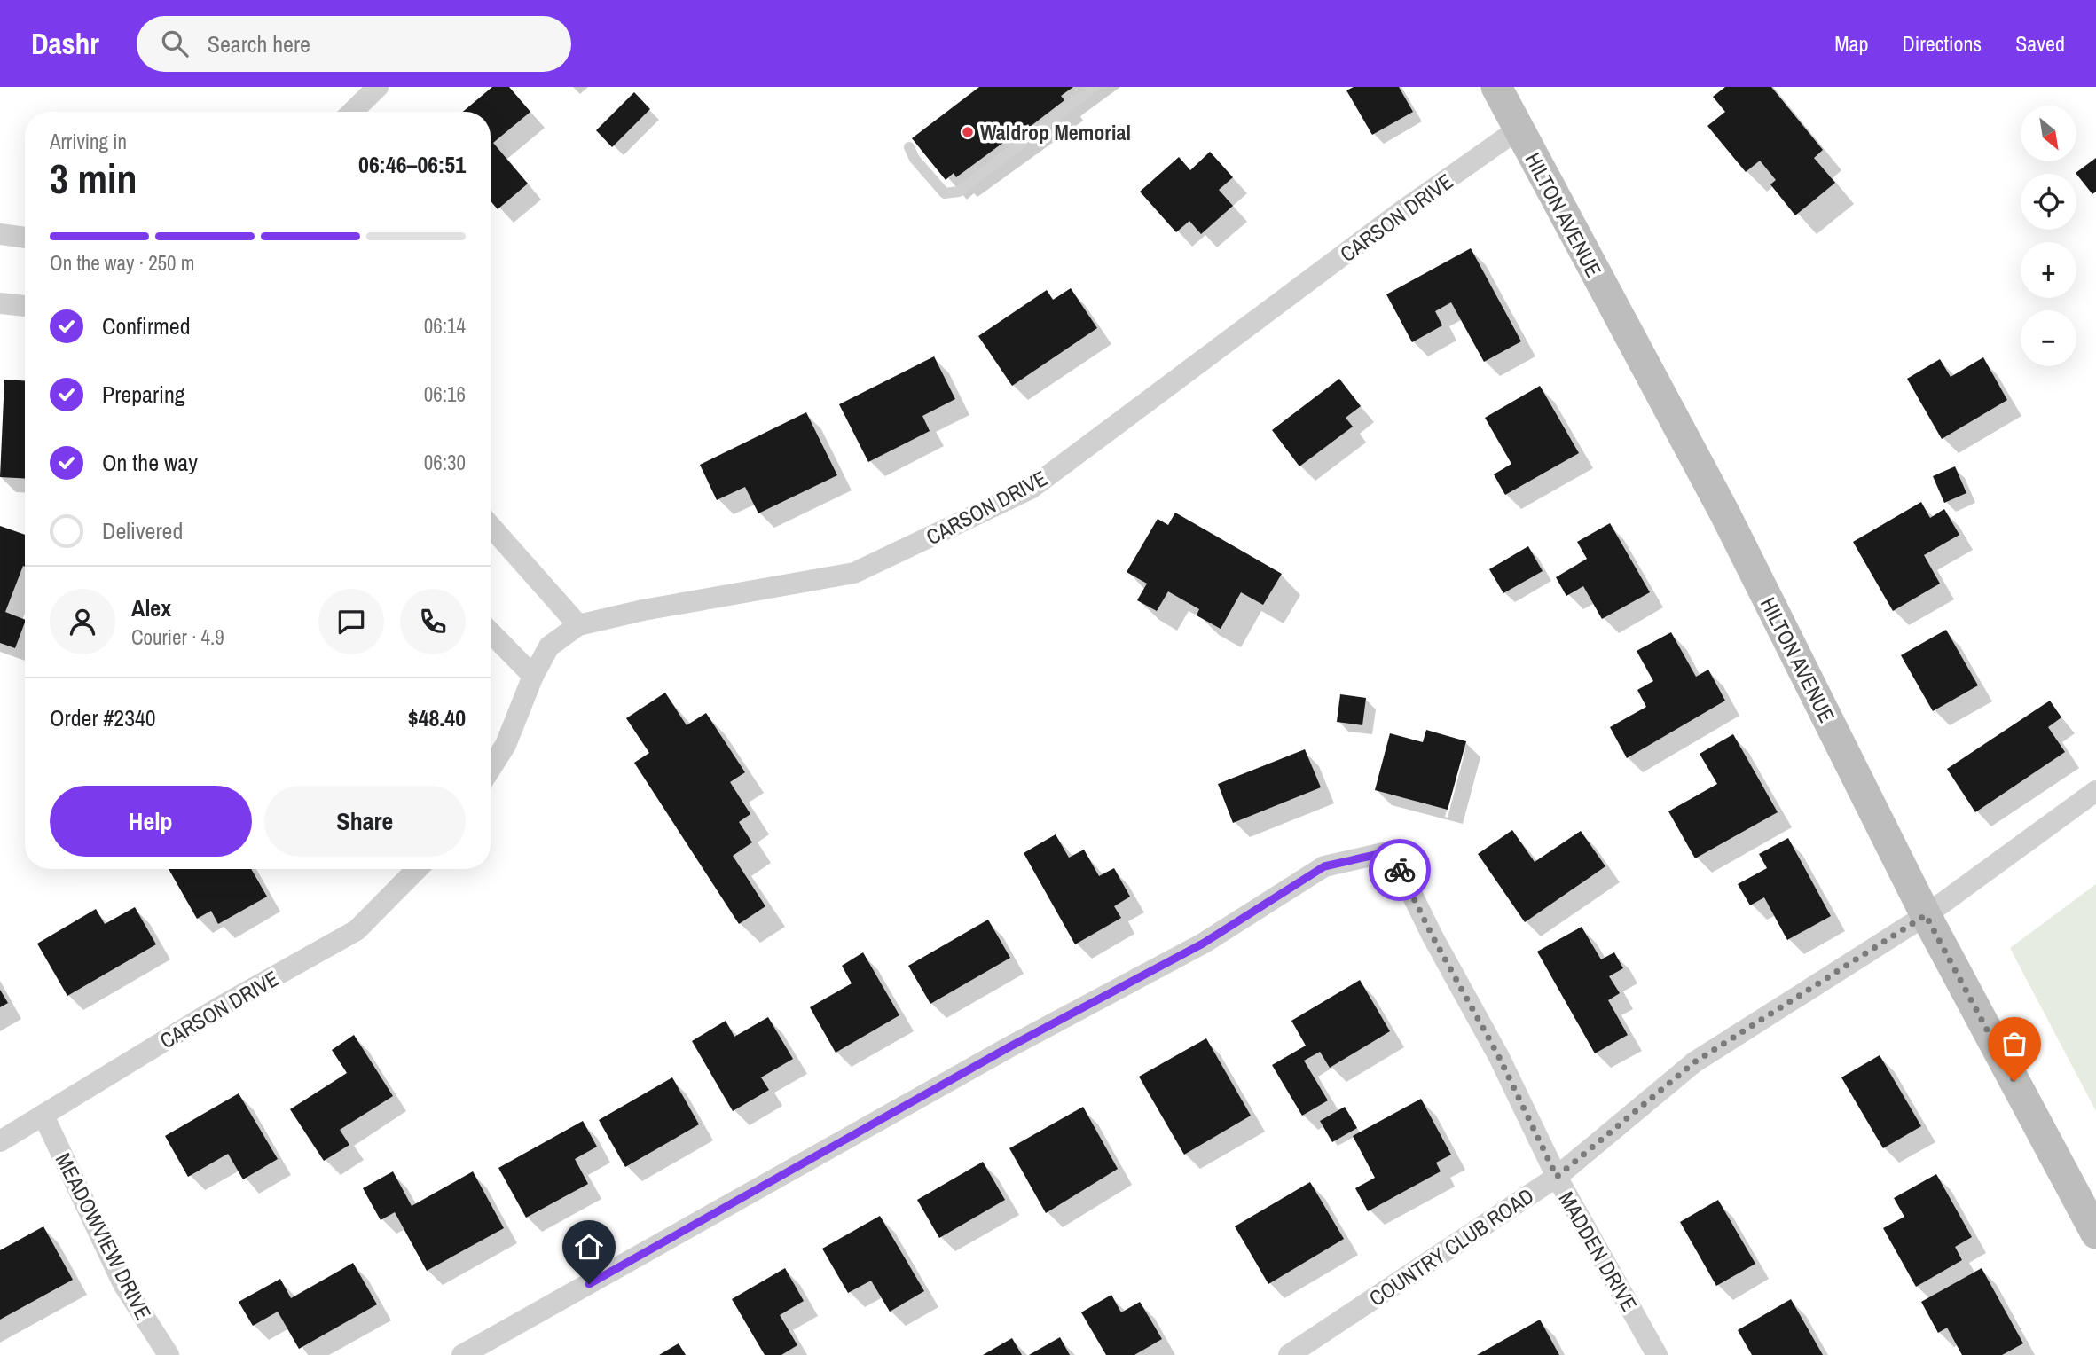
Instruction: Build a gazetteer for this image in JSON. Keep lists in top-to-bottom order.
{
  "streets": {
    "street": [
      "HILTON AVENUE",
      "CARSON DRIVE",
      "MEADOWVIEW DRIVE",
      "COUNTRY CLUB ROAD",
      "MADDEN DRIVE"
    ]
  },
  "crossings": [
    ["HILTON AVENUE", "CARSON DRIVE"],
    ["HILTON AVENUE", "COUNTRY CLUB ROAD"],
    ["CARSON DRIVE", "MEADOWVIEW DRIVE"],
    ["COUNTRY CLUB ROAD", "MADDEN DRIVE"]
  ],
  "places": ["Waldrop Memorial"],
  "north": "bottom right",
  "page": {
    "header": "Dashr",
    "search": "Search here",
    "nav": ["Map", "Directions", "Saved"],
    "map_buttons": ["+", "−"],
    "heading": ["3 min", "Arriving in", "06:46–06:51"],
    "panel": [
      "Alex",
      "Courier · 4.9",
      "Order #2340",
      "$48.40"
    ],
    "bar": "On the way · 250 m",
    "list": [
      ["Confirmed", "06:14"],
      ["Preparing", "06:16"],
      ["On the way", "06:30"],
      "Delivered"
    ],
    "buttons": ["Help", "Share"]
  }
}
